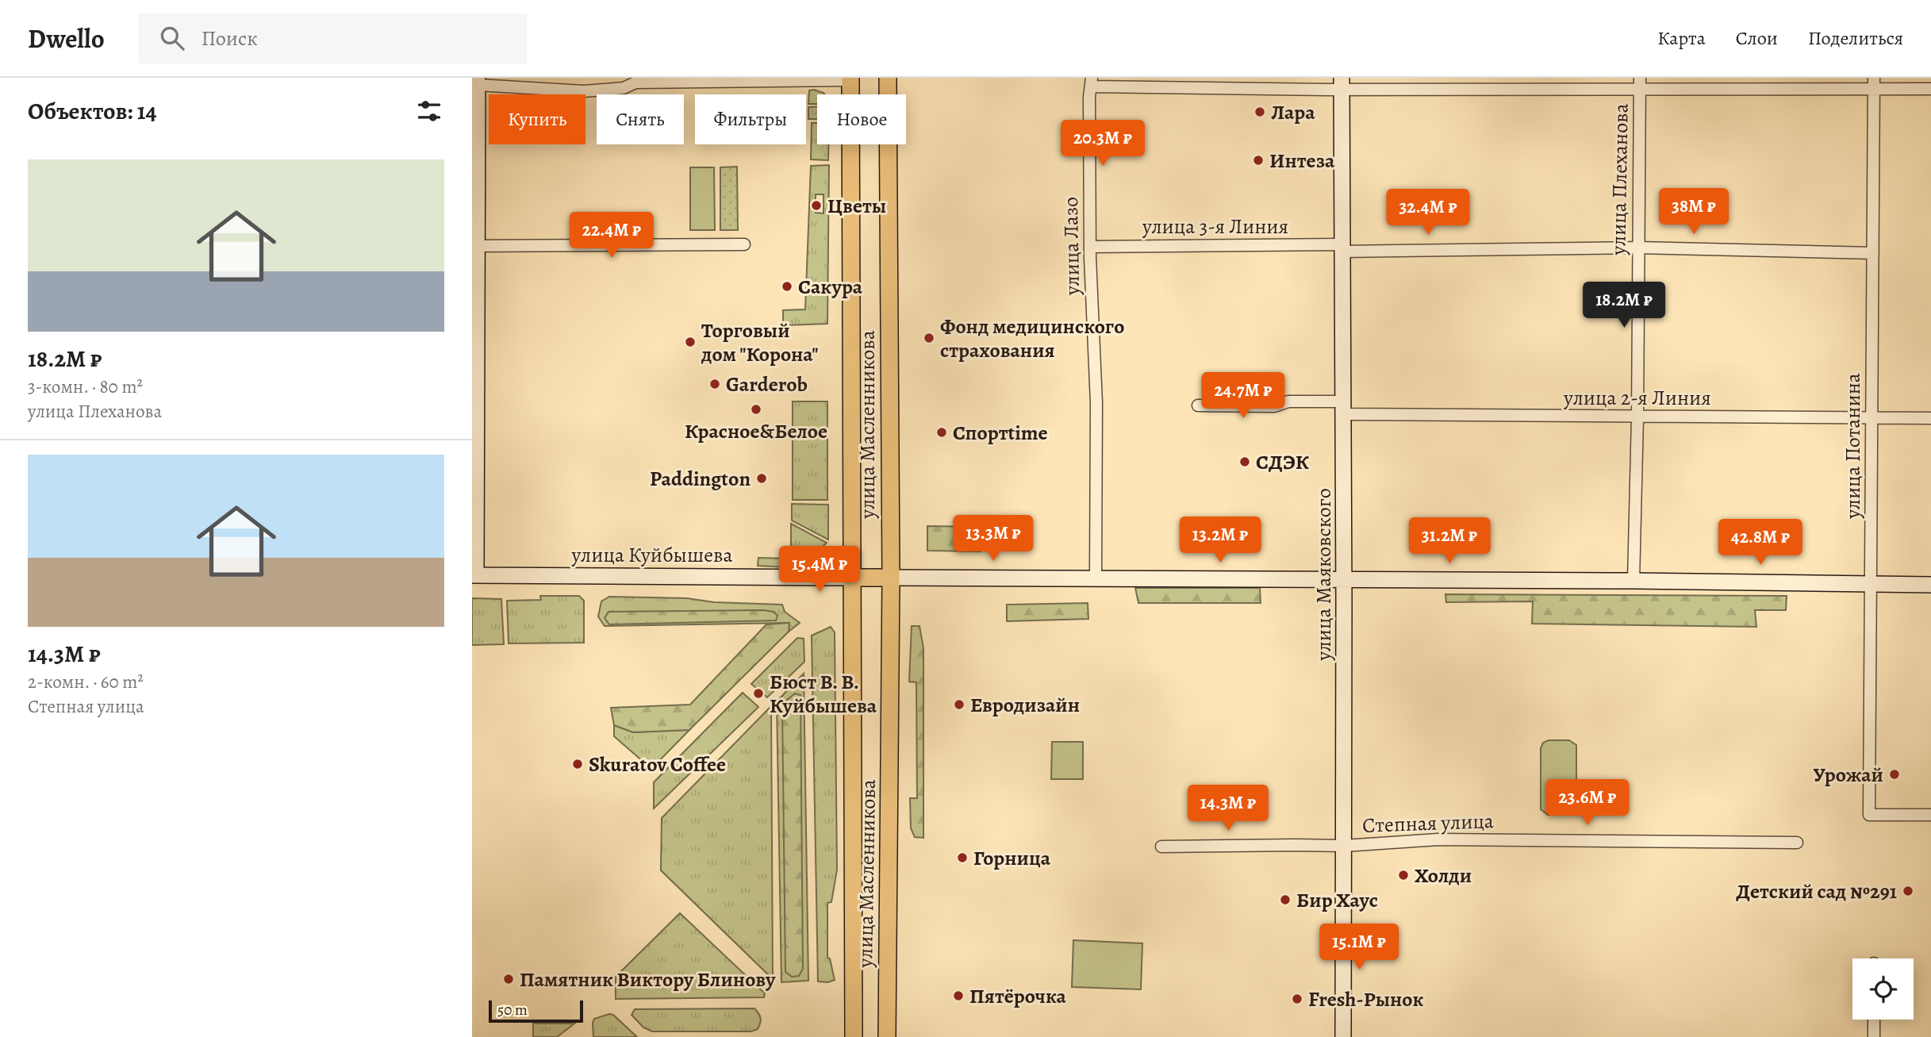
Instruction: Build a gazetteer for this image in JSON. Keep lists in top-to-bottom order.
{
  "streets": {
    "main road": ["улица Масленникова", "улица Куйбышева", "улица Маяковского"],
    "street": [
      "улица Плеханова",
      "улица 3-я Линия",
      "улица Лазо",
      "улица 2-я Линия",
      "улица Потанина",
      "Степная улица"
    ]
  },
  "crossings": [
    ["улица Плеханова", "улица 3-я Линия"],
    ["улица Плеханова", "улица 2-я Линия"],
    ["улица Плеханова", "улица Куйбышева"],
    ["улица 3-я Линия", "улица Лазо"],
    ["улица 3-я Линия", "улица Потанина"],
    ["улица 3-я Линия", "улица Маяковского"],
    ["улица Лазо", "улица Куйбышева"],
    ["улица 2-я Линия", "улица Потанина"],
    ["улица 2-я Линия", "улица Маяковского"],
    ["улица Масленникова", "улица Куйбышева"],
    ["улица Потанина", "улица Куйбышева"],
    ["улица Куйбышева", "улица Маяковского"],
    ["улица Маяковского", "Степная улица"]
  ],
  "places": [
    "Лара",
    "Интеза",
    "Цветы",
    "Сакура",
    "Фонд медицинского страхования",
    "Торговый дом \"Корона\"",
    "Garderob",
    "Красное&Белое",
    "Спортtime",
    "СДЭК",
    "Paddington",
    "Бюст В. В. Куйбышева",
    "Евродизайн",
    "Skuratov Coffee",
    "Урожай",
    "Горница",
    "Холди",
    "Детский сад №291",
    "Бир Хаус",
    "Памятник Виктору Блинову",
    "Пятёрочка",
    "Fresh-Рынок"
  ],
  "scale_bar": "50 m",
  "page": {
    "header": "Dwello",
    "search": "Поиск",
    "nav": ["Карта", "Слои", "Поделиться"],
    "heading": "Объектов: 14",
    "chip": [
      "Купить",
      "Снять",
      "Фильтры",
      "Новое"
    ],
    "price": [
      "20.3M ₽",
      "38M ₽",
      "32.4M ₽",
      "22.4M ₽",
      "18.2M ₽",
      "24.7M ₽",
      "13.3M ₽",
      "13.2M ₽",
      "31.2M ₽",
      "42.8M ₽",
      "15.4M ₽",
      "23.6M ₽",
      "14.3M ₽",
      "15.1M ₽"
    ],
    "list": [
      {
        "name": "18.2M ₽",
        "note": "3-комн. · 80 m² · улица Плеханова"
      },
      {
        "name": "14.3M ₽",
        "note": "2-комн. · 60 m² · Степная улица"
      }
    ],
    "scale": "50 m"
  }
}
